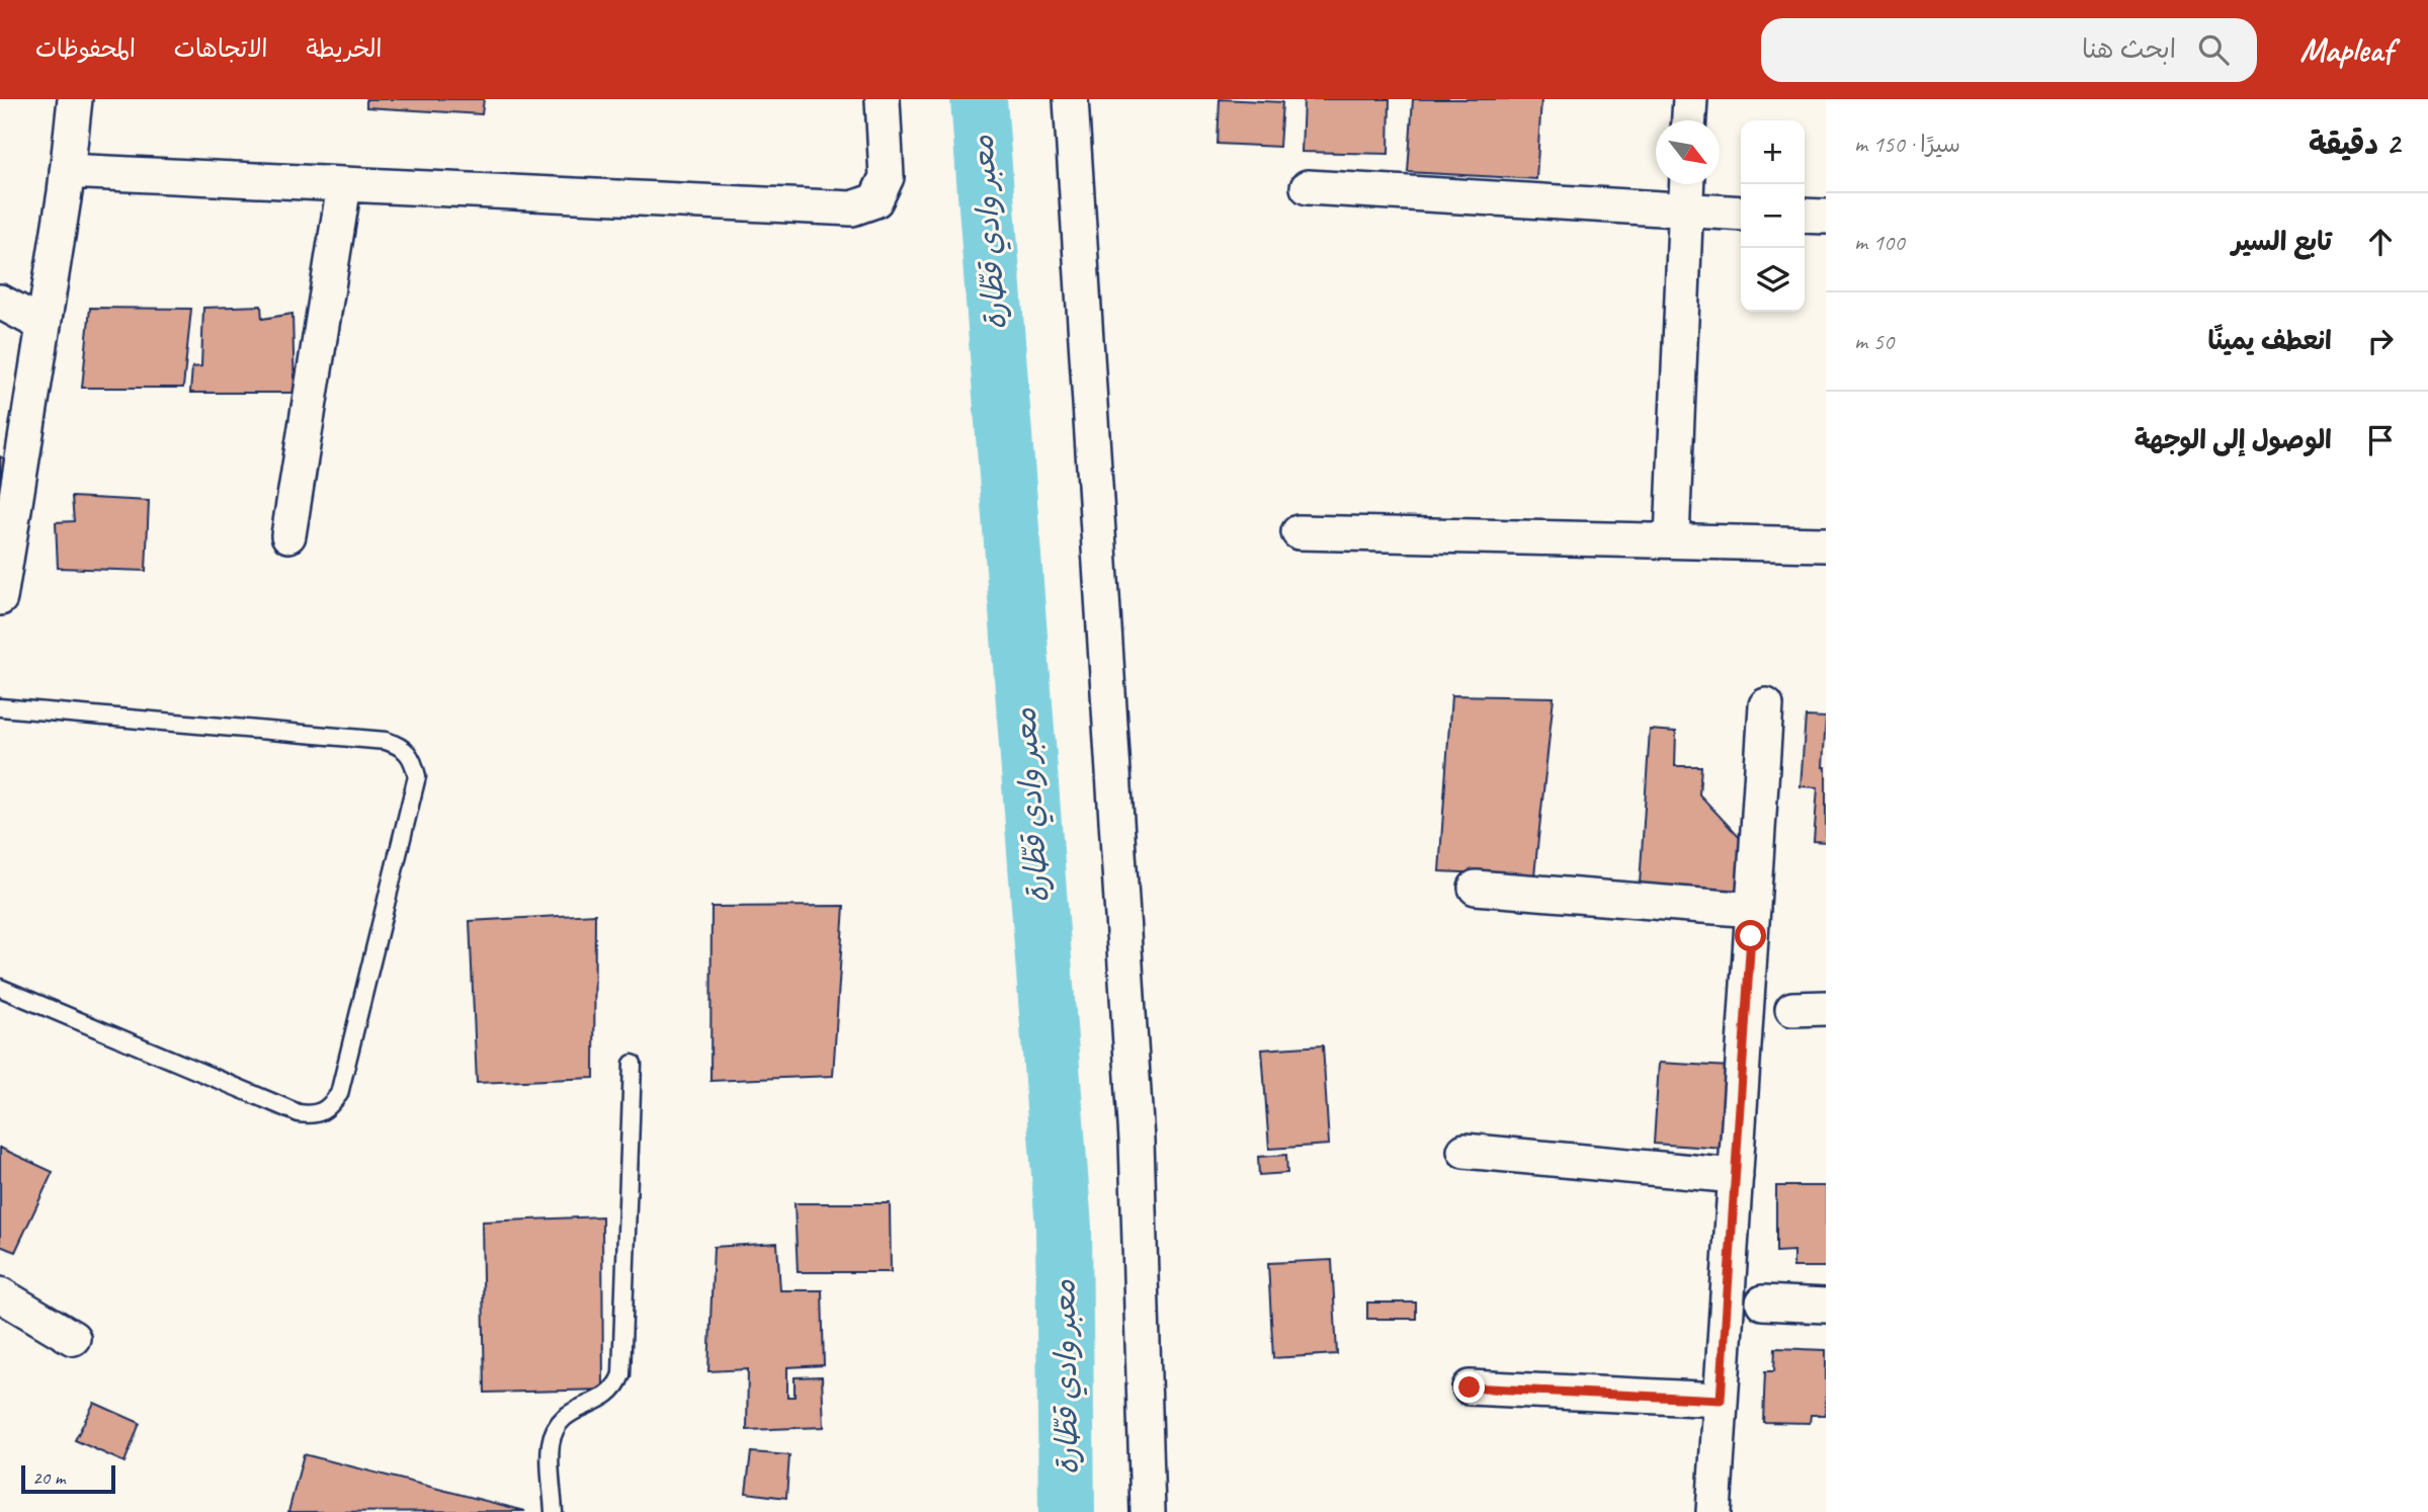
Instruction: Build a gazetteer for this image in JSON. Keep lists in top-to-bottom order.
{
  "water": ["معبر وادي قطّارة"],
  "scale_bar": "20 m",
  "north": "bottom right",
  "page": {
    "header": "Mapleaf",
    "search": "ابحث هنا",
    "nav": ["الخريطة", "الاتجاهات", "المحفوظات"],
    "heading": ["2 دقيقة", "سيرًا · 150 m"],
    "map_buttons": ["+", "−"],
    "list": [
      ["تابع السير", "100 m"],
      ["انعطف يمينًا", "50 m"],
      "الوصول إلى الوجهة"
    ],
    "scale": "20 m"
  }
}
